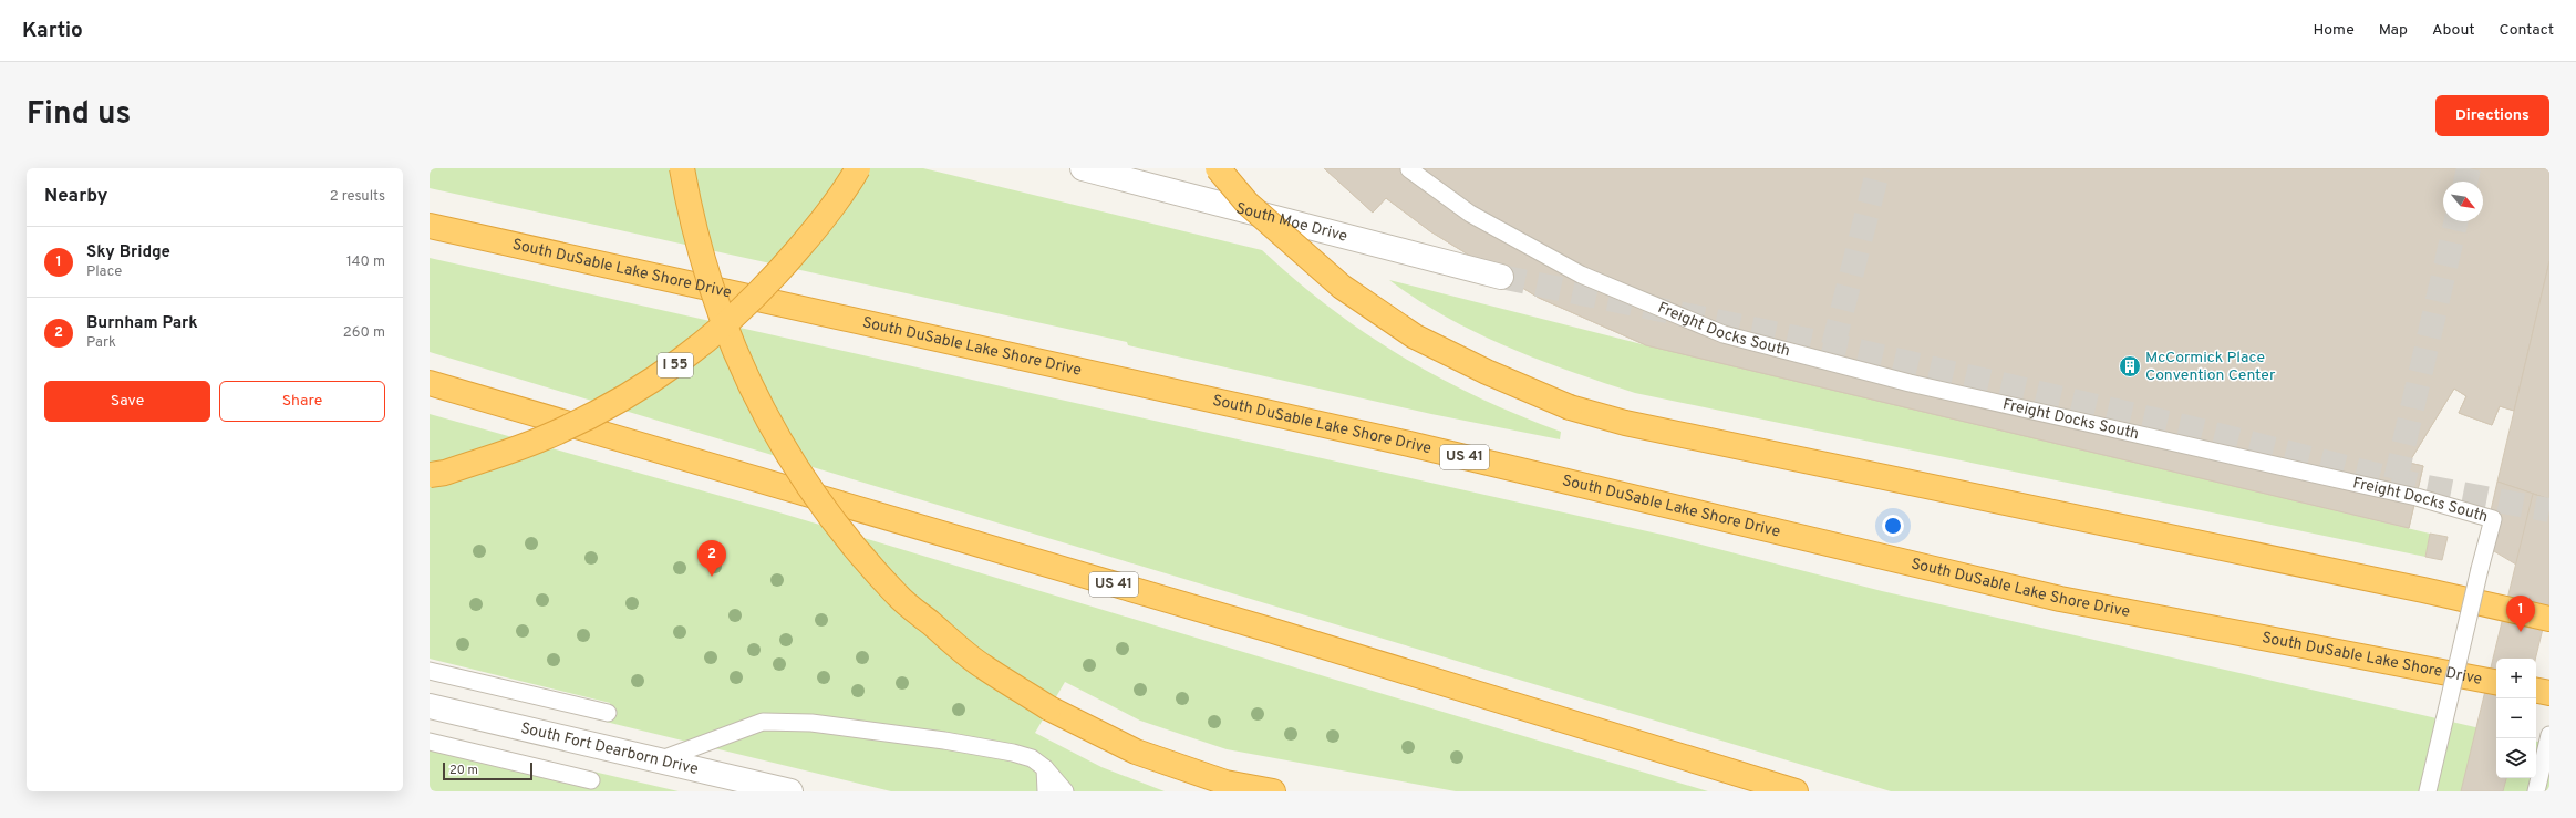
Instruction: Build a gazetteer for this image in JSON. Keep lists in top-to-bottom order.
{
  "streets": {
    "highway": ["South DuSable Lake Shore Drive", "I 55", "US 41"],
    "street": ["South Moe Drive", "South Fort Dearborn Drive"],
    "lane": ["Freight Docks South"]
  },
  "places": {
    "building": ["McCormick Place Convention Center"]
  },
  "scale_bar": "20 m",
  "north": "bottom right",
  "page": {
    "header": "Kartio",
    "nav": [
      "Home",
      "Map",
      "About",
      "Contact"
    ],
    "title": "Find us",
    "buttons": [
      "Directions",
      ["Save", "Share"]
    ],
    "heading": ["Nearby", "2 results"],
    "list": [
      {
        "mark": "1",
        "name": "Sky Bridge",
        "note": "Place",
        "value": "140 m"
      },
      {
        "mark": "2",
        "name": "Burnham Park",
        "note": "Park",
        "value": "260 m"
      }
    ],
    "pins": ["2", "1"],
    "map_buttons": ["+", "−"],
    "scale": "20 m"
  }
}
